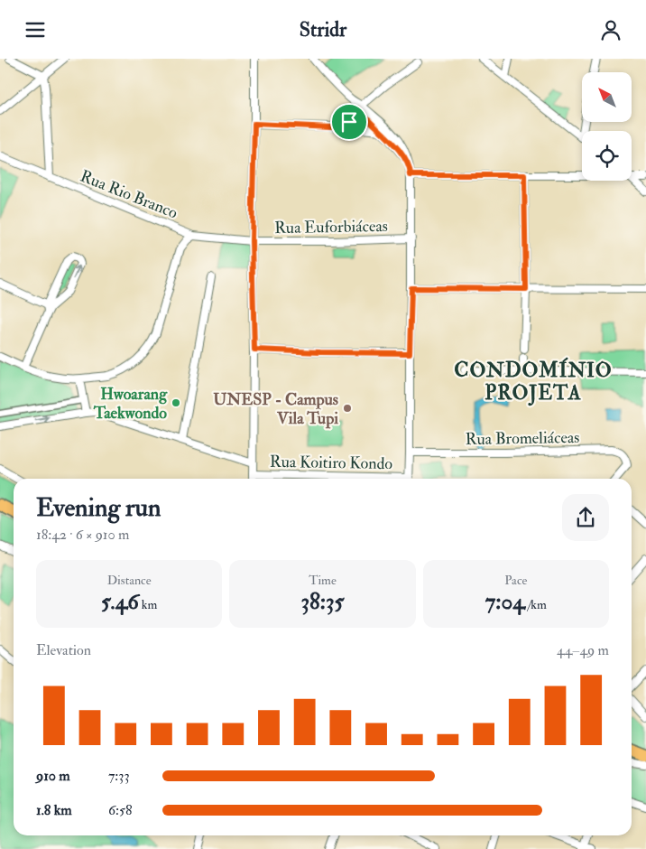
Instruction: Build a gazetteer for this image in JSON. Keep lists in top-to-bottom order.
{
  "streets": {
    "street": [
      "Rua Rio Branco",
      "Rua Euforbiáceas",
      "Rua Bromeliáceas",
      "Rua Koitiro Kondo"
    ]
  },
  "crossings": [
    ["Rua Rio Branco", "Rua Euforbiáceas"]
  ],
  "districts": ["CONDOMÍNIO PROJETA"],
  "places": ["Hwoarang Taekwondo", "UNESP - Campus Vila Tupi"],
  "north": "top left",
  "page": {
    "header": "Stridr",
    "heading": ["Evening run", "18:42 · 6 × 910 m"],
    "stats": [
      ["Distance", "5.46 km"],
      ["Time", "38:35"],
      ["Pace", "7:04 /km"]
    ],
    "chart": ["Elevation", "44–49 m"],
    "list": [
      {
        "name": "910 m",
        "note": "7:33"
      },
      {
        "name": "1.8 km",
        "note": "6:58"
      }
    ]
  }
}
